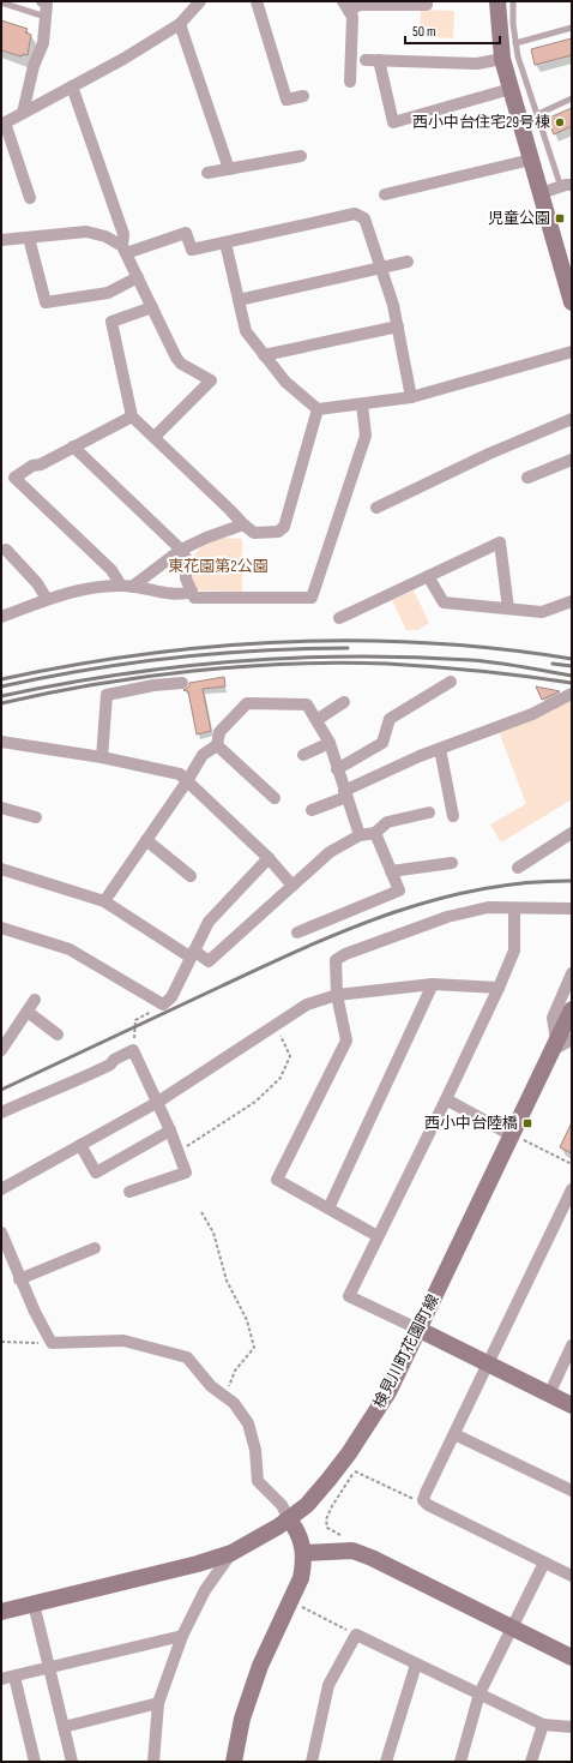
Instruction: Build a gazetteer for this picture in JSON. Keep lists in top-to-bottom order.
{
  "streets": {
    "street": ["検見川町花園町線"]
  },
  "parks": ["東花園第2公園"],
  "places": {
    "other": ["西小中台住宅29号棟"],
    "transit": ["児童公園", "西小中台陸橋"]
  },
  "scale_bar": "50 m"
}
